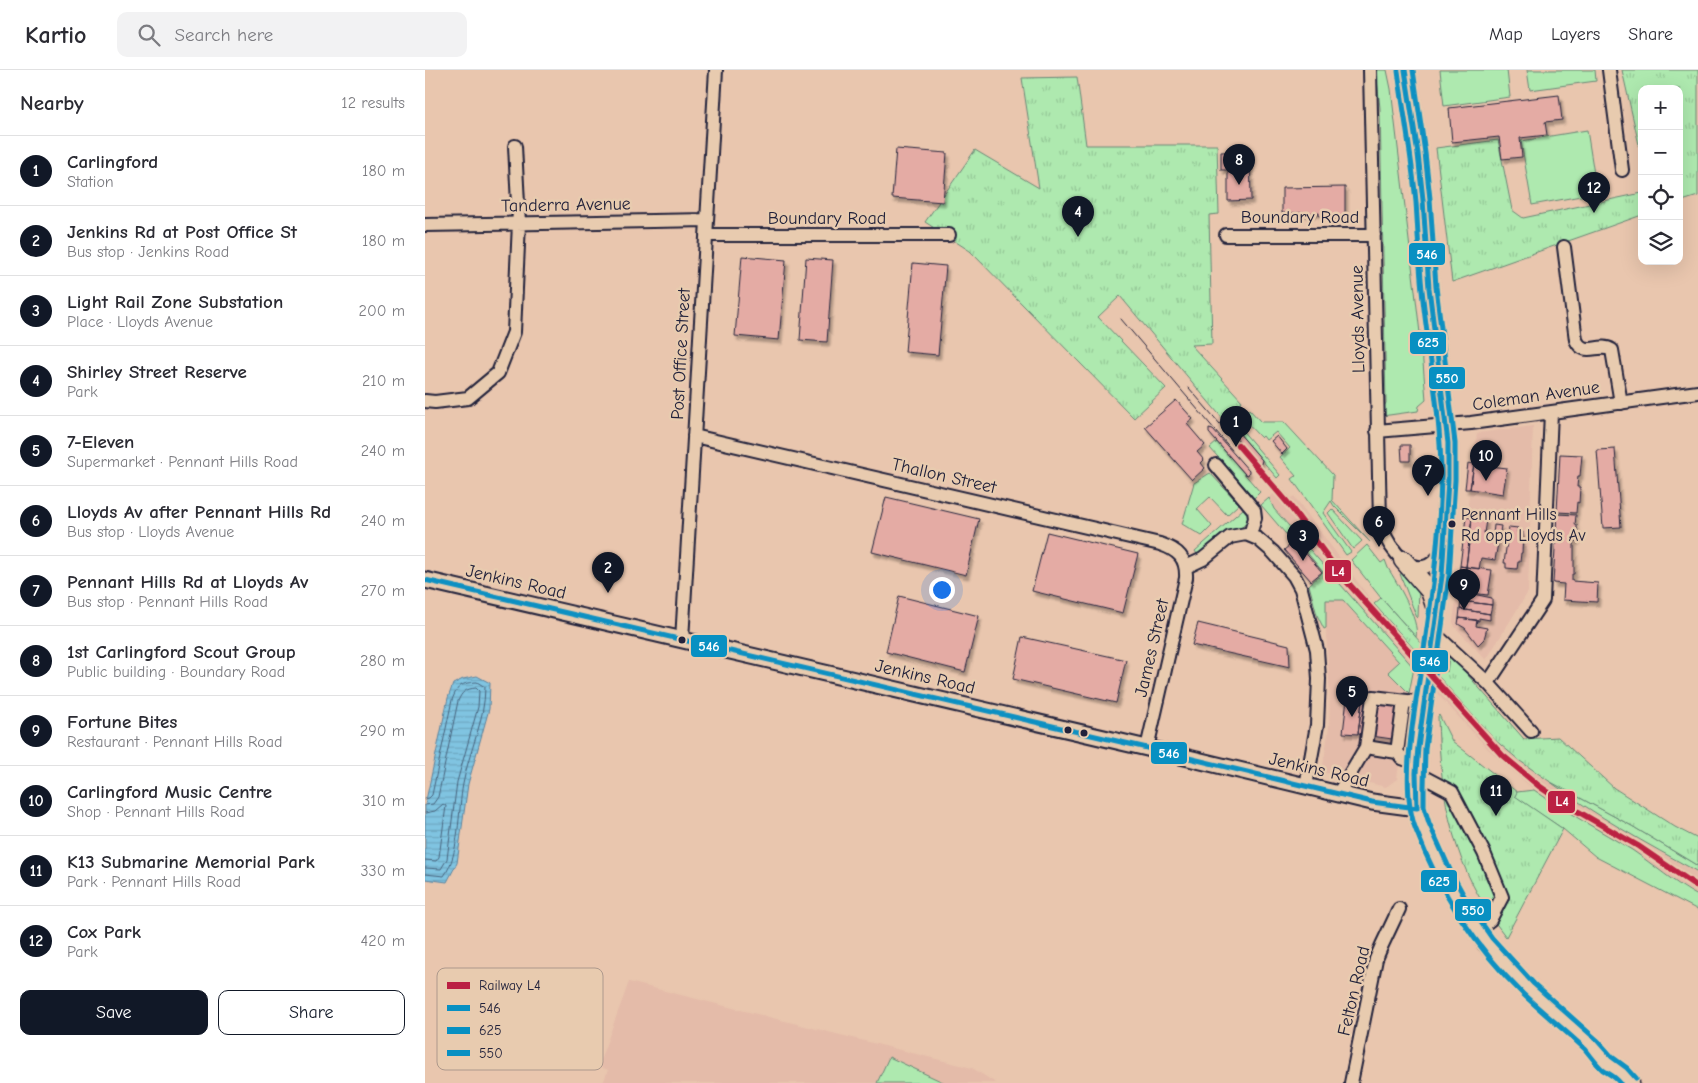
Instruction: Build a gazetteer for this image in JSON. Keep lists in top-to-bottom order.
{
  "streets": {
    "main road": ["Jenkins Road"],
    "street": [
      "Tanderra Avenue",
      "Boundary Road",
      "Lloyds Avenue",
      "Post Office Street",
      "Coleman Avenue",
      "Thallon Street",
      "James Street",
      "Felton Road"
    ]
  },
  "crossings": [
    ["Tanderra Avenue", "Post Office Street"],
    ["Boundary Road", "Lloyds Avenue"],
    ["Boundary Road", "Post Office Street"],
    ["Lloyds Avenue", "Coleman Avenue"],
    ["Post Office Street", "Thallon Street"],
    ["Post Office Street", "Jenkins Road"],
    ["Thallon Street", "James Street"],
    ["Jenkins Road", "James Street"]
  ],
  "places": ["Pennant Hills Rd opp Lloyds Av"],
  "lines": [
    "transit line 546",
    "transit line 550",
    "transit line 625",
    "rail line L4"
  ],
  "legend": [
    "Railway L4",
    "546",
    "625",
    "550"
  ],
  "page": {
    "header": "Kartio",
    "search": "Search here",
    "nav": ["Map", "Layers", "Share"],
    "heading": ["Nearby", "12 results"],
    "map_buttons": ["+", "−"],
    "list": [
      {
        "mark": "1",
        "name": "Carlingford",
        "note": "Station",
        "value": "180 m"
      },
      {
        "mark": "2",
        "name": "Jenkins Rd at Post Office St",
        "note": "Bus stop · Jenkins Road",
        "value": "180 m"
      },
      {
        "mark": "3",
        "name": "Light Rail Zone Substation",
        "note": "Place · Lloyds Avenue",
        "value": "200 m"
      },
      {
        "mark": "4",
        "name": "Shirley Street Reserve",
        "note": "Park",
        "value": "210 m"
      },
      {
        "mark": "5",
        "name": "7-Eleven",
        "note": "Supermarket · Pennant Hills Road",
        "value": "240 m"
      },
      {
        "mark": "6",
        "name": "Lloyds Av after Pennant Hills Rd",
        "note": "Bus stop · Lloyds Avenue",
        "value": "240 m"
      },
      {
        "mark": "7",
        "name": "Pennant Hills Rd at Lloyds Av",
        "note": "Bus stop · Pennant Hills Road",
        "value": "270 m"
      },
      {
        "mark": "8",
        "name": "1st Carlingford Scout Group",
        "note": "Public building · Boundary Road",
        "value": "280 m"
      },
      {
        "mark": "9",
        "name": "Fortune Bites",
        "note": "Restaurant · Pennant Hills Road",
        "value": "290 m"
      },
      {
        "mark": "10",
        "name": "Carlingford Music Centre",
        "note": "Shop · Pennant Hills Road",
        "value": "310 m"
      },
      {
        "mark": "11",
        "name": "K13 Submarine Memorial Park",
        "note": "Park · Pennant Hills Road",
        "value": "330 m"
      },
      {
        "mark": "12",
        "name": "Cox Park",
        "note": "Park",
        "value": "420 m"
      }
    ],
    "pins": [
      "8",
      "12",
      "4",
      "1",
      "10",
      "7",
      "6",
      "3",
      "2",
      "9",
      "5",
      "11"
    ],
    "buttons": ["Save", "Share"]
  }
}
